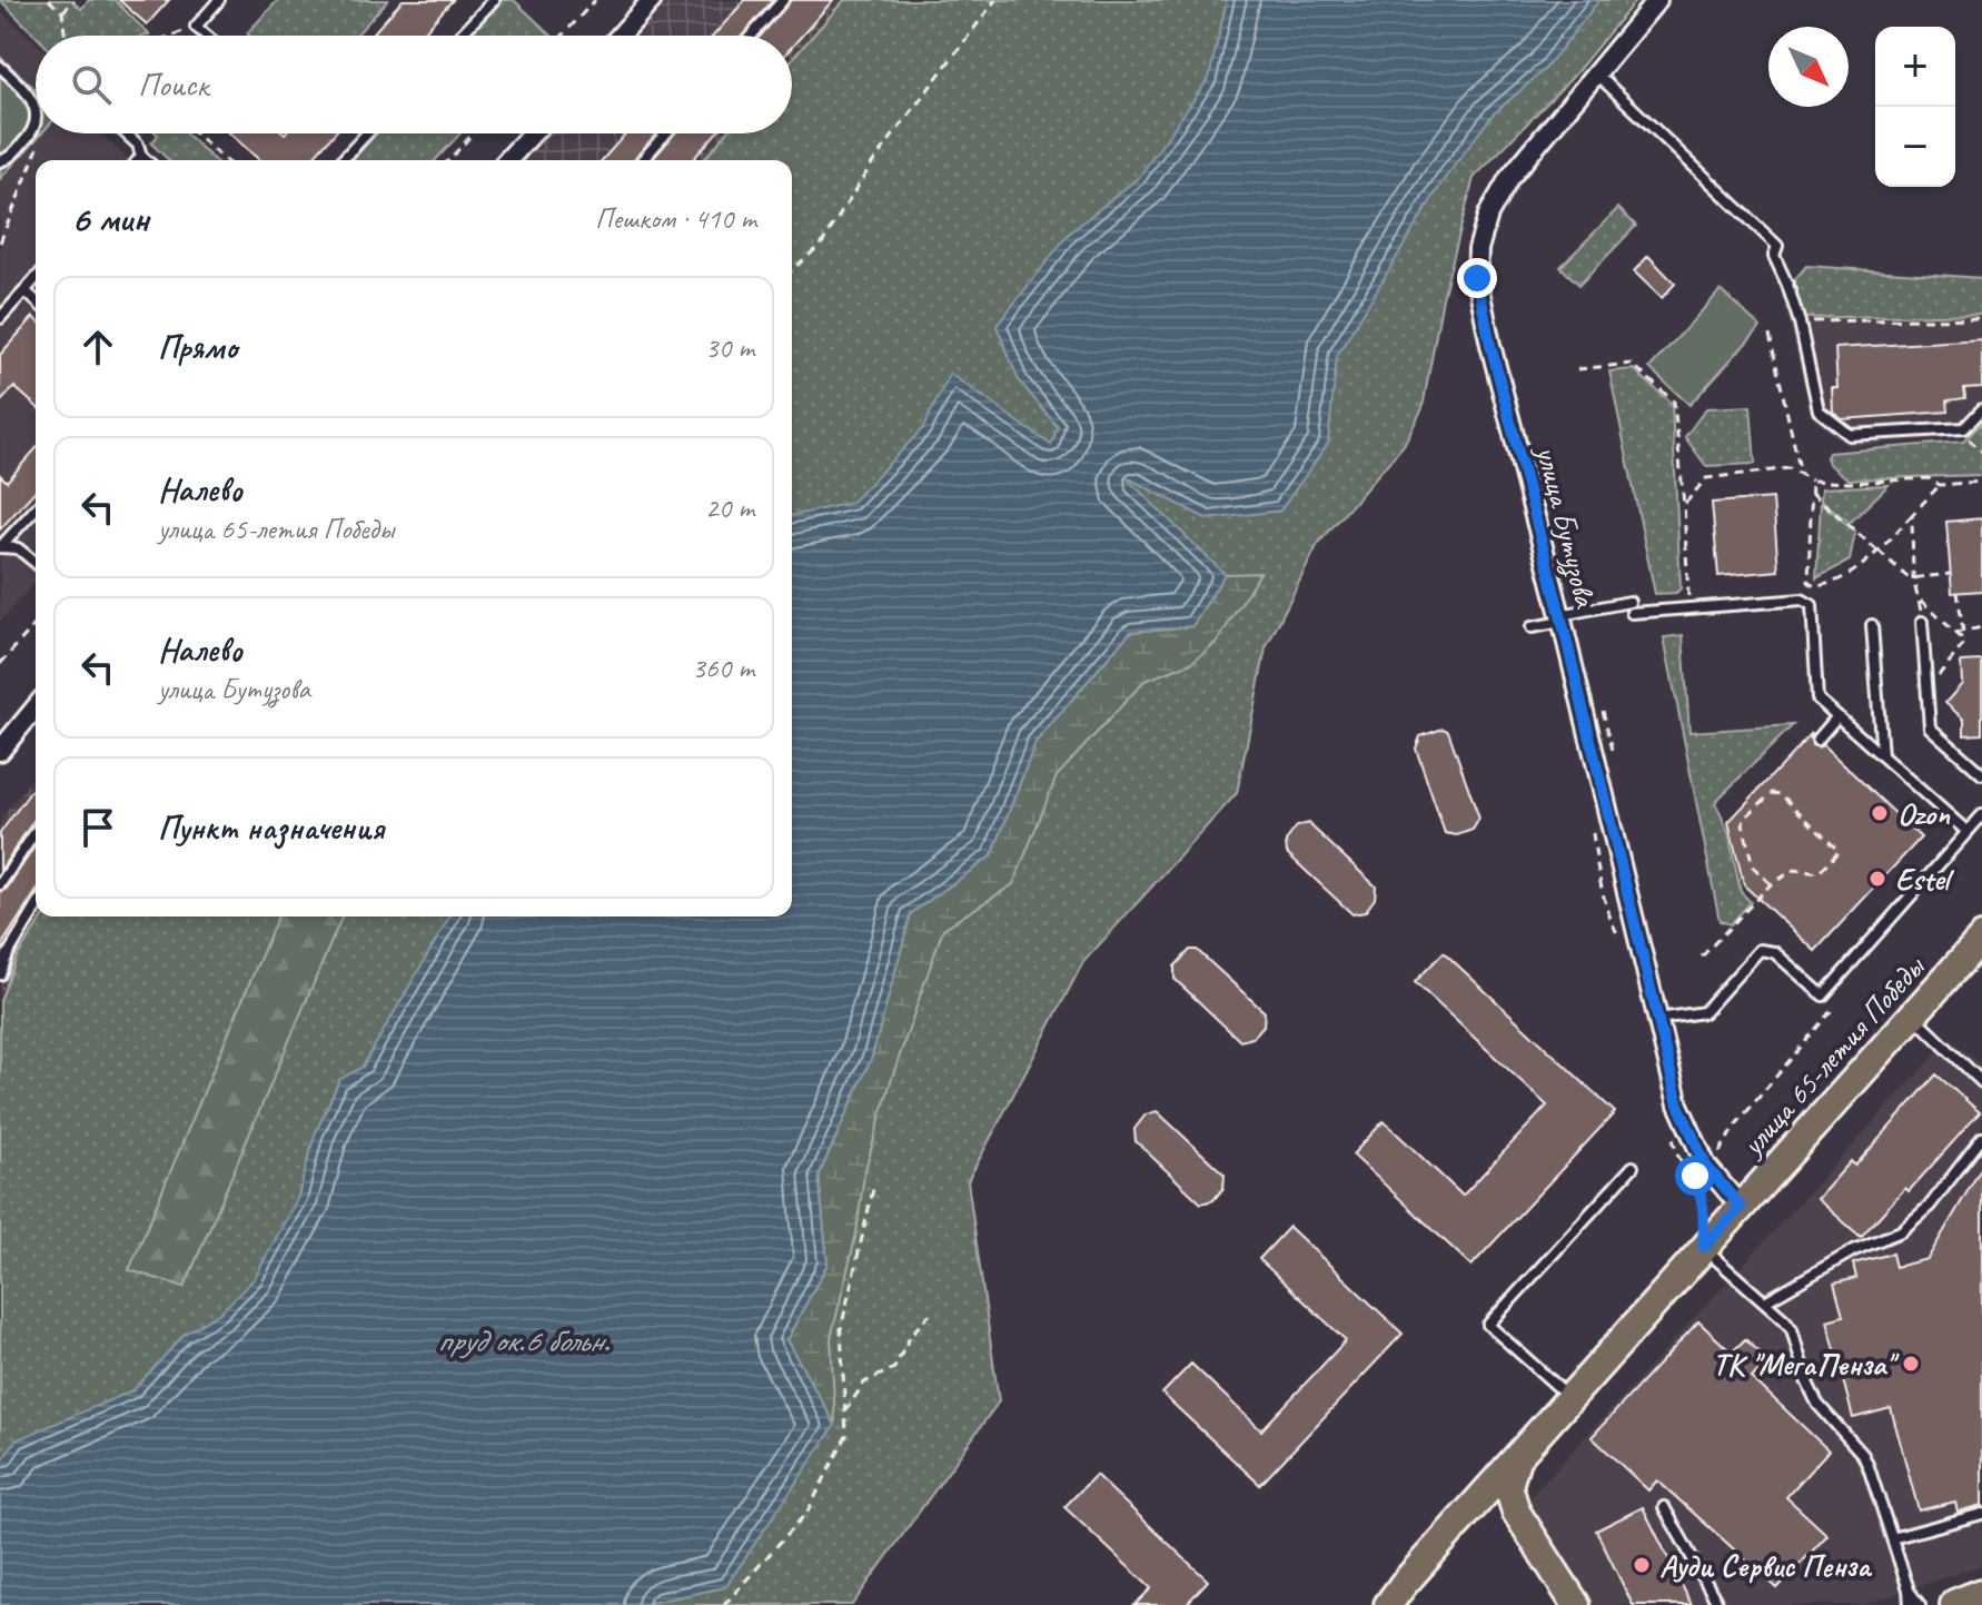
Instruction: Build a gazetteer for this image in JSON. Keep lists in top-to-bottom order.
{
  "streets": {
    "main road": ["улица 65-летия Победы"],
    "street": ["улица Бутузова"]
  },
  "crossings": [
    ["улица Бутузова", "улица 65-летия Победы"]
  ],
  "water": ["пруд ок.6 больн."],
  "places": [
    "Ozon",
    "Estel",
    "ТК \"МегаПенза\"",
    "Ауди Сервис Пенза"
  ],
  "north": "bottom right",
  "page": {
    "map_buttons": ["+", "−"],
    "search": "Поиск",
    "heading": ["6 мин", "Пешком · 410 m"],
    "list": [
      ["Прямо", "30 m"],
      ["Налево", "улица 65-летия Победы", "20 m"],
      ["Налево", "улица Бутузова", "360 m"],
      "Пункт назначения"
    ]
  }
}
